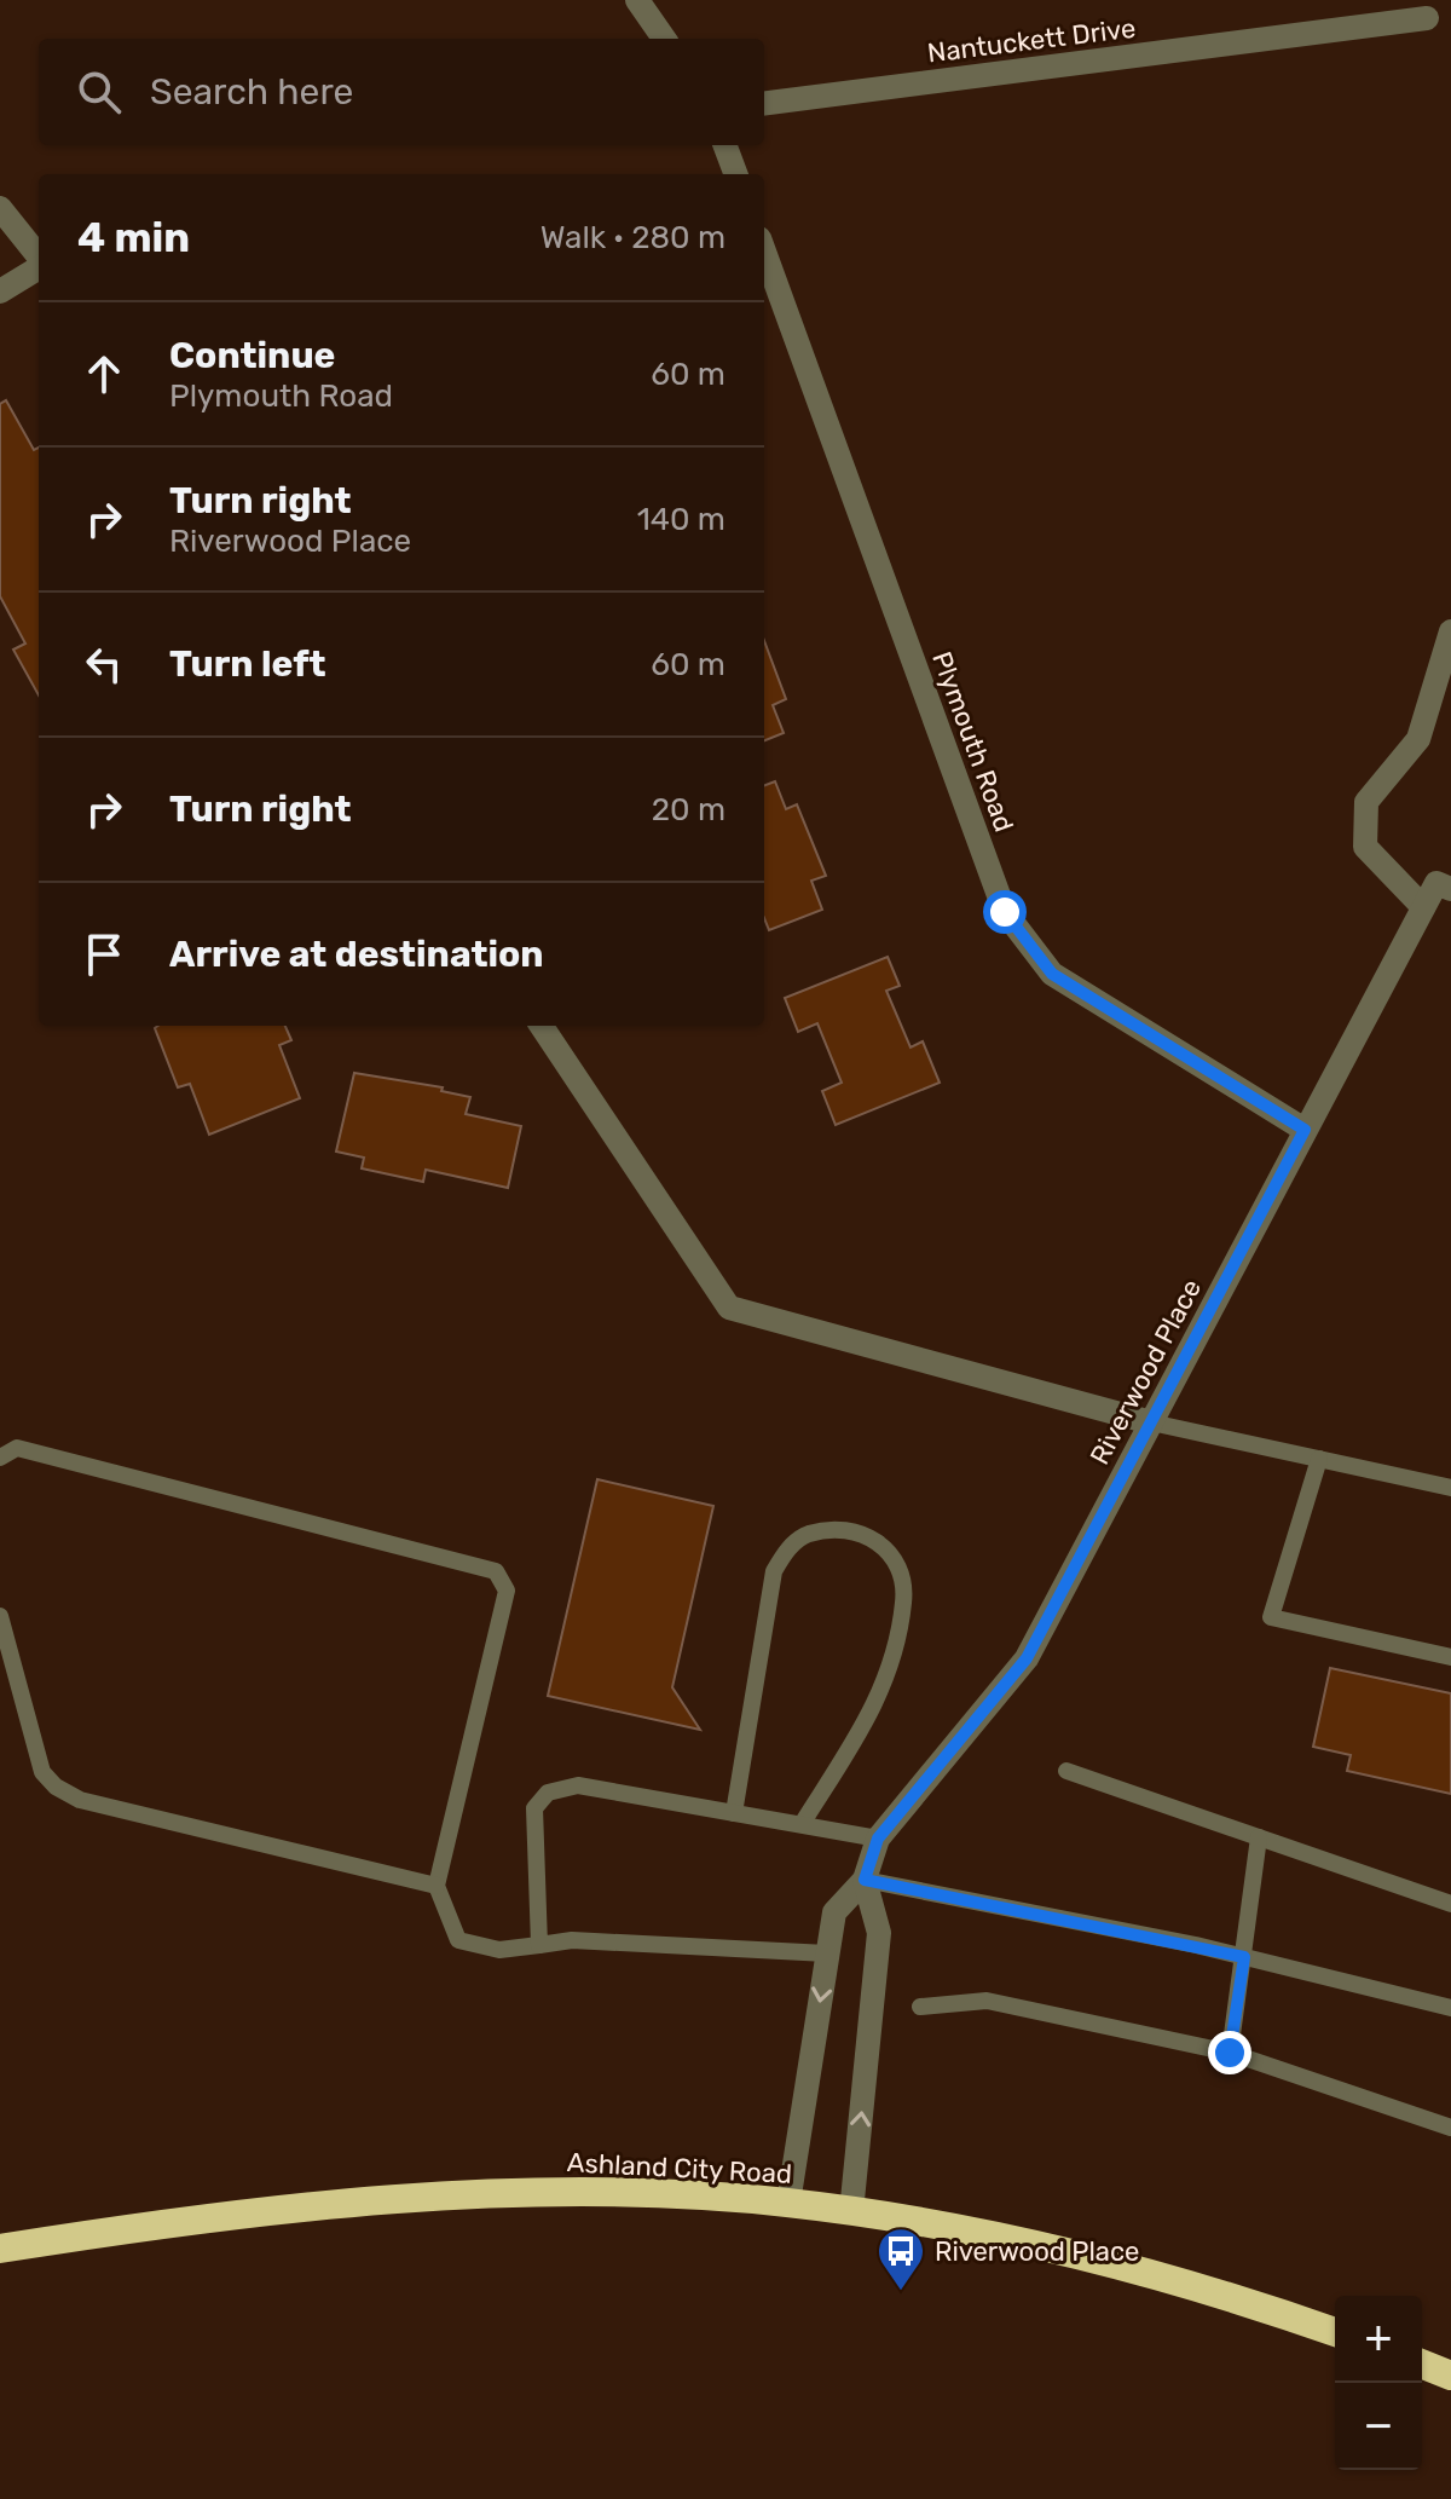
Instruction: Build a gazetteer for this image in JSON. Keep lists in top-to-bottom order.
{
  "streets": {
    "highway": ["Ashland City Road"],
    "street": ["Nantuckett Drive", "Plymouth Road", "Riverwood Place"]
  },
  "crossings": [
    ["Plymouth Road", "Riverwood Place"],
    ["Riverwood Place", "Ashland City Road"]
  ],
  "places": {
    "bus stop": ["Riverwood Place"]
  },
  "page": {
    "search": "Search here",
    "heading": ["4 min", "Walk · 280 m"],
    "list": [
      ["Continue", "Plymouth Road", "60 m"],
      ["Turn right", "Riverwood Place", "140 m"],
      ["Turn left", "60 m"],
      ["Turn right", "20 m"],
      "Arrive at destination"
    ],
    "map_buttons": ["+", "−"]
  }
}
